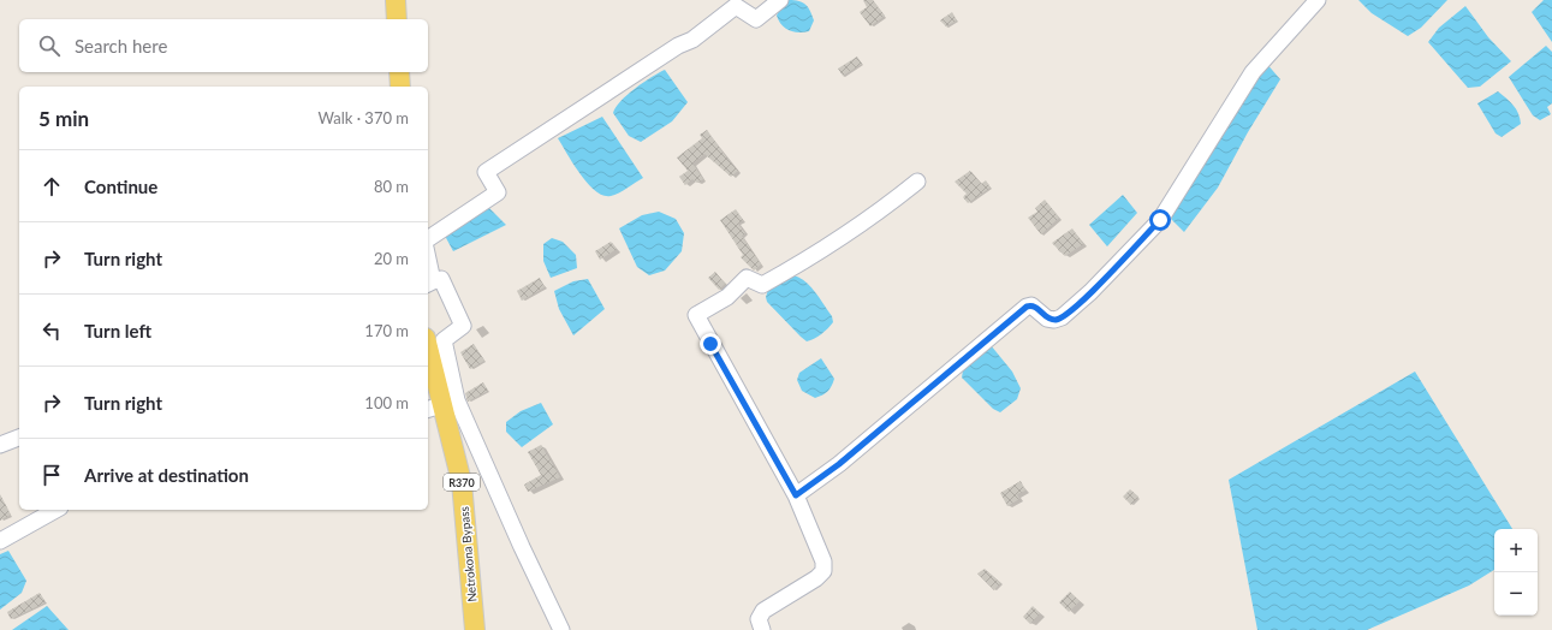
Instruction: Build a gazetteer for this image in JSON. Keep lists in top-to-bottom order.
{
  "streets": {
    "main road": ["R370", "Netrokona Bypass"]
  },
  "page": {
    "search": "Search here",
    "heading": ["5 min", "Walk · 370 m"],
    "list": [
      ["Continue", "80 m"],
      ["Turn right", "20 m"],
      ["Turn left", "170 m"],
      ["Turn right", "100 m"],
      "Arrive at destination"
    ],
    "map_buttons": ["+", "−"]
  }
}
